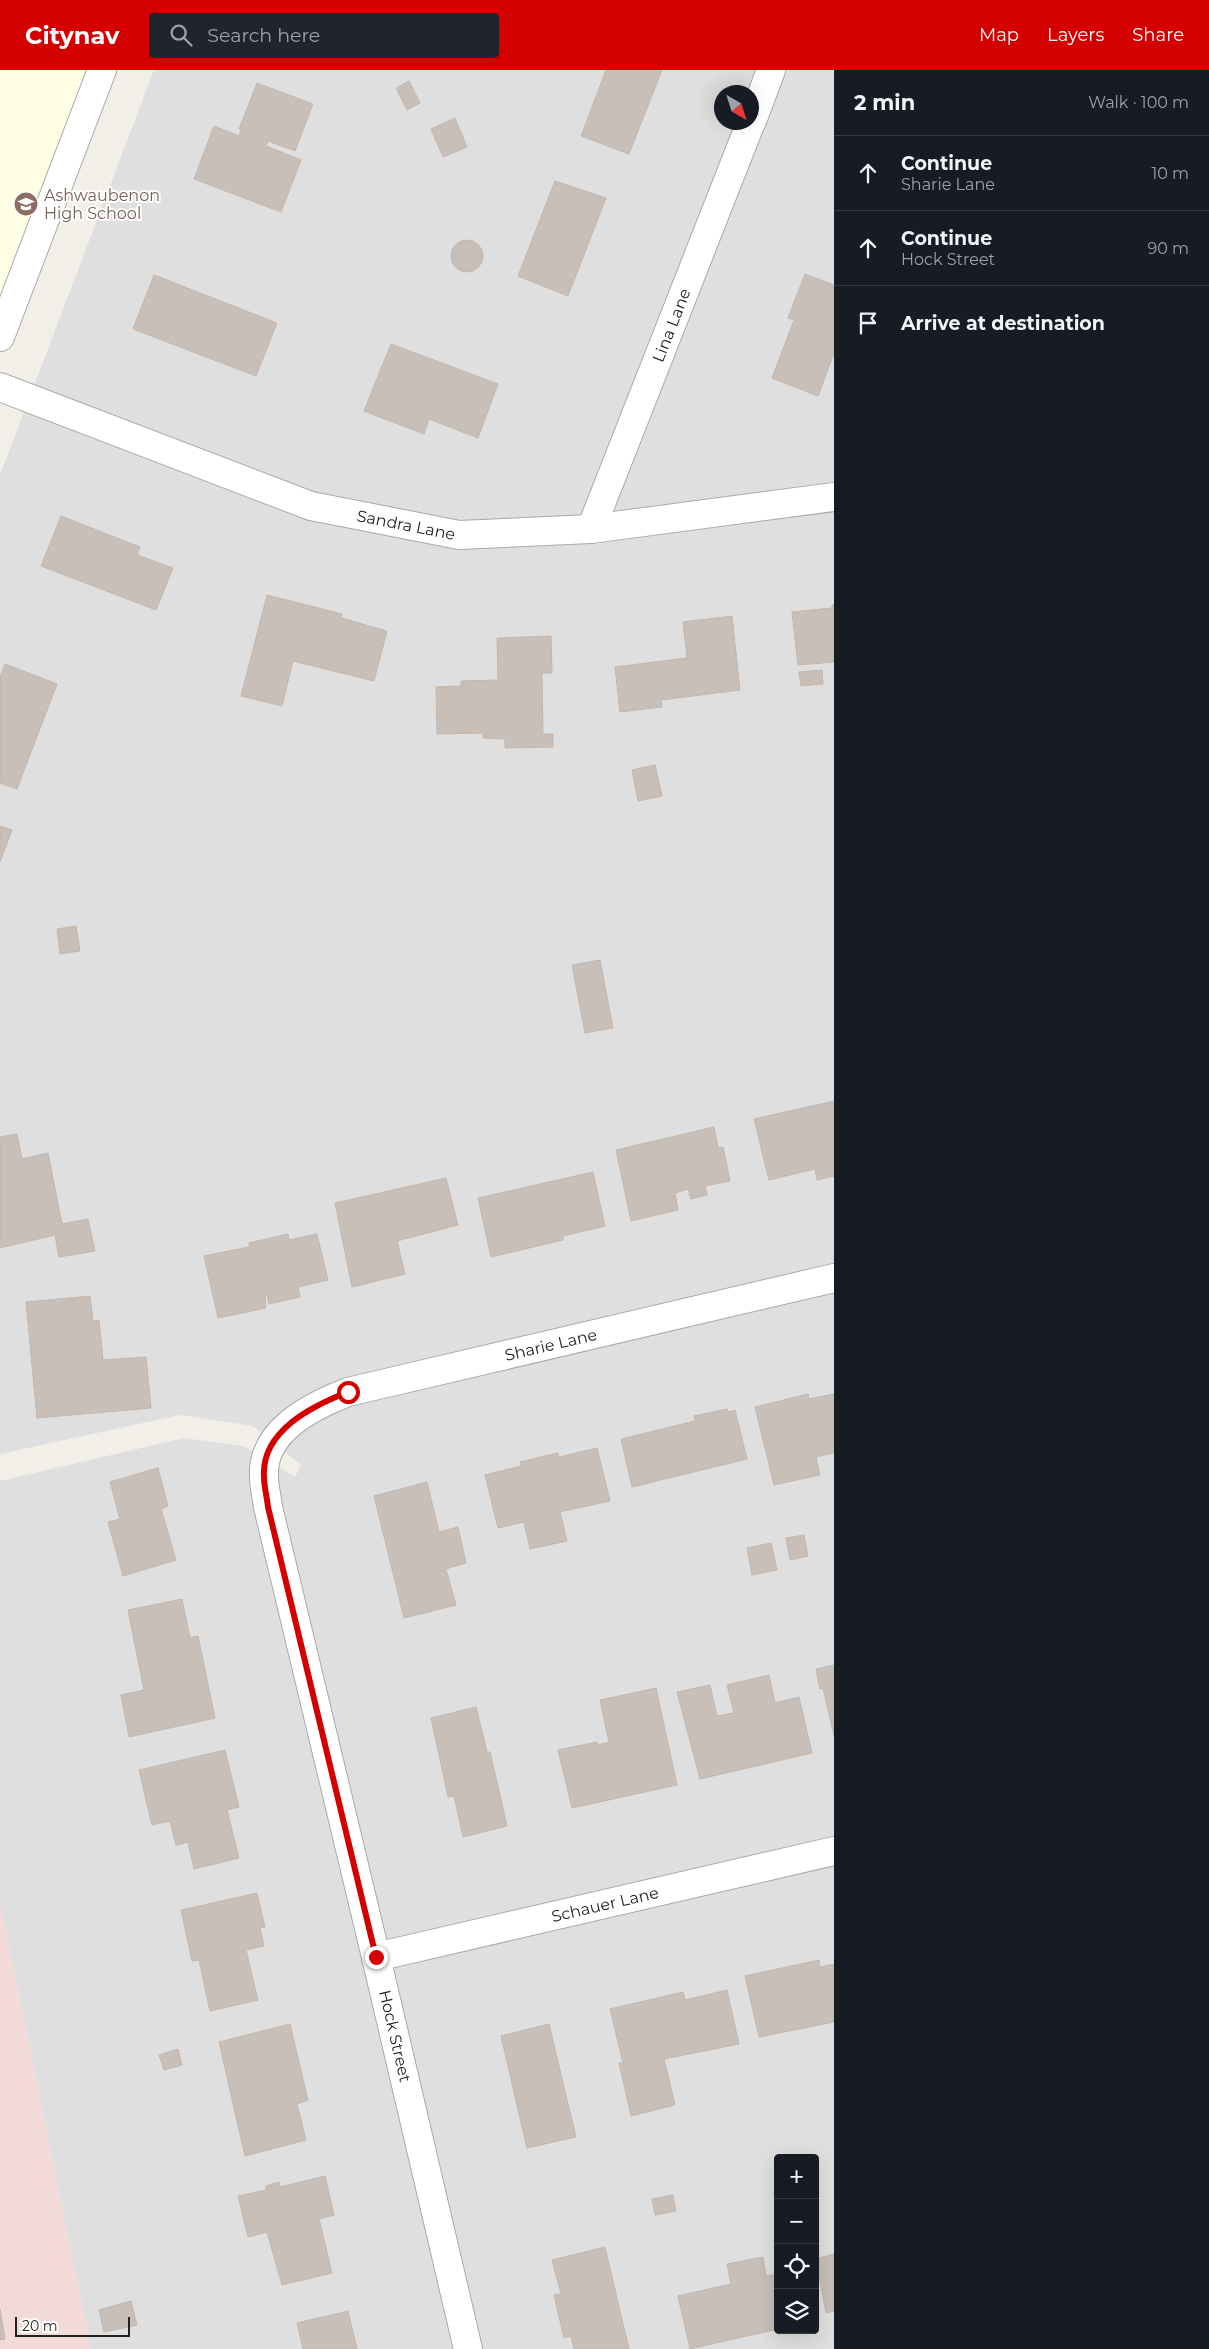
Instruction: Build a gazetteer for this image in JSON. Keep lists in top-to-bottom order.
{
  "streets": {
    "street": [
      "Lina Lane",
      "Sandra Lane",
      "Sharie Lane",
      "Schauer Lane",
      "Hock Street"
    ]
  },
  "crossings": [
    ["Lina Lane", "Sandra Lane"],
    ["Sharie Lane", "Hock Street"],
    ["Schauer Lane", "Hock Street"]
  ],
  "places": {
    "school or university": ["Ashwaubenon High School"]
  },
  "scale_bar": "20 m",
  "north": "bottom right",
  "page": {
    "header": "Citynav",
    "search": "Search here",
    "nav": ["Map", "Layers", "Share"],
    "heading": ["2 min", "Walk · 100 m"],
    "list": [
      ["Continue", "Sharie Lane", "10 m"],
      ["Continue", "Hock Street", "90 m"],
      "Arrive at destination"
    ],
    "map_buttons": ["+", "−"],
    "scale": "20 m"
  }
}
